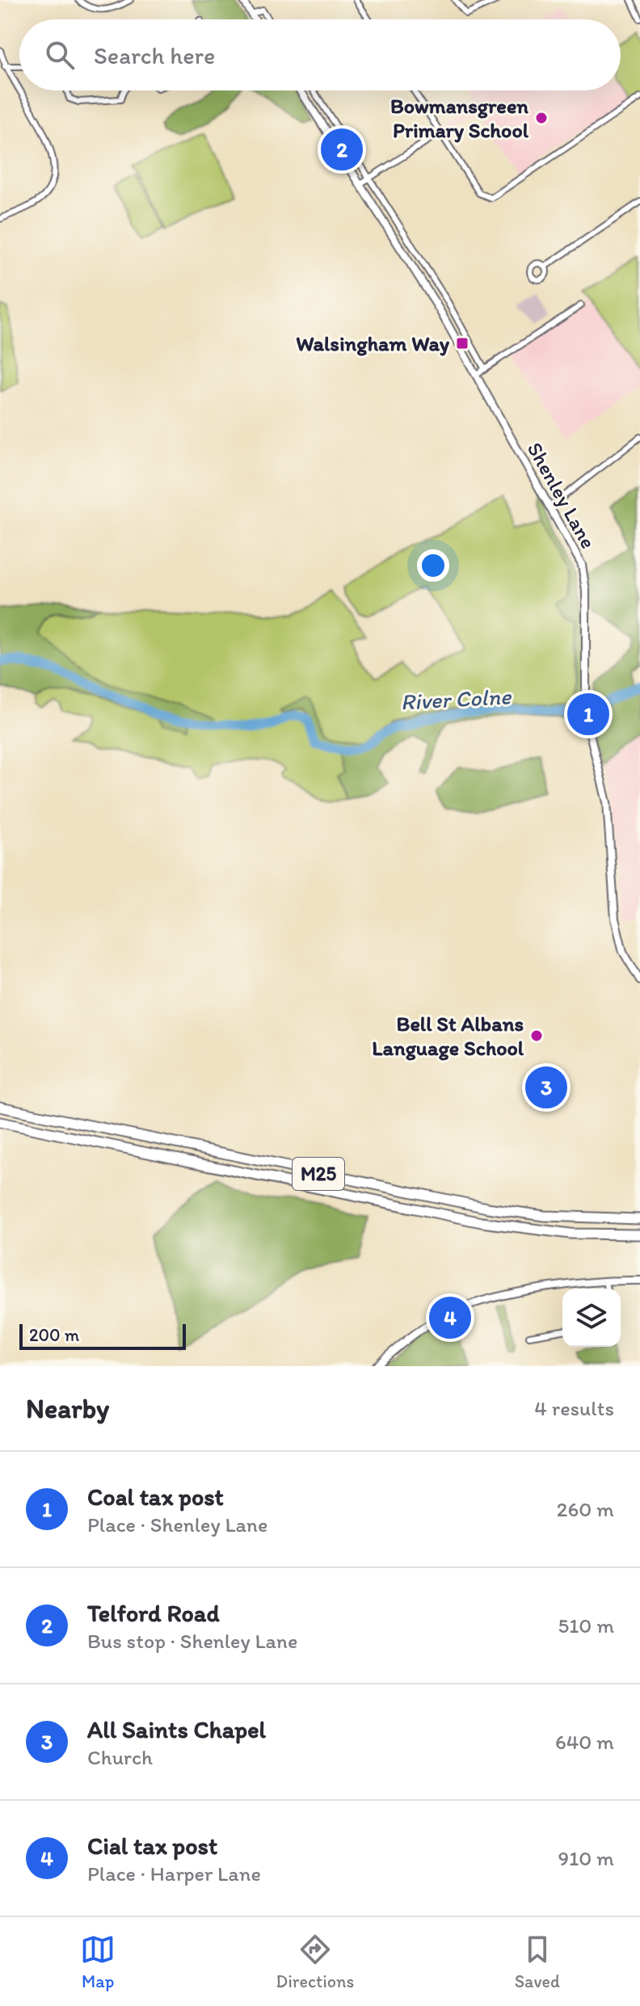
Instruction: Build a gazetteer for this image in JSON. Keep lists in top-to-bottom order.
{
  "streets": {
    "highway": ["M25"],
    "main road": ["Shenley Lane"]
  },
  "water": ["River Colne"],
  "places": {
    "other": ["Bowmansgreen Primary School", "Bell St Albans Language School"],
    "transit": ["Walsingham Way"]
  },
  "scale_bar": "200 m",
  "page": {
    "search": "Search here",
    "pins": [
      "2",
      "1",
      "3",
      "4"
    ],
    "scale": "200 m",
    "heading": ["Nearby", "4 results"],
    "list": [
      {
        "mark": "1",
        "name": "Coal tax post",
        "note": "Place · Shenley Lane",
        "value": "260 m"
      },
      {
        "mark": "2",
        "name": "Telford Road",
        "note": "Bus stop · Shenley Lane",
        "value": "510 m"
      },
      {
        "mark": "3",
        "name": "All Saints Chapel",
        "note": "Church",
        "value": "640 m"
      },
      {
        "mark": "4",
        "name": "Cial tax post",
        "note": "Place · Harper Lane",
        "value": "910 m"
      }
    ],
    "nav": ["Map", "Directions", "Saved"]
  }
}
